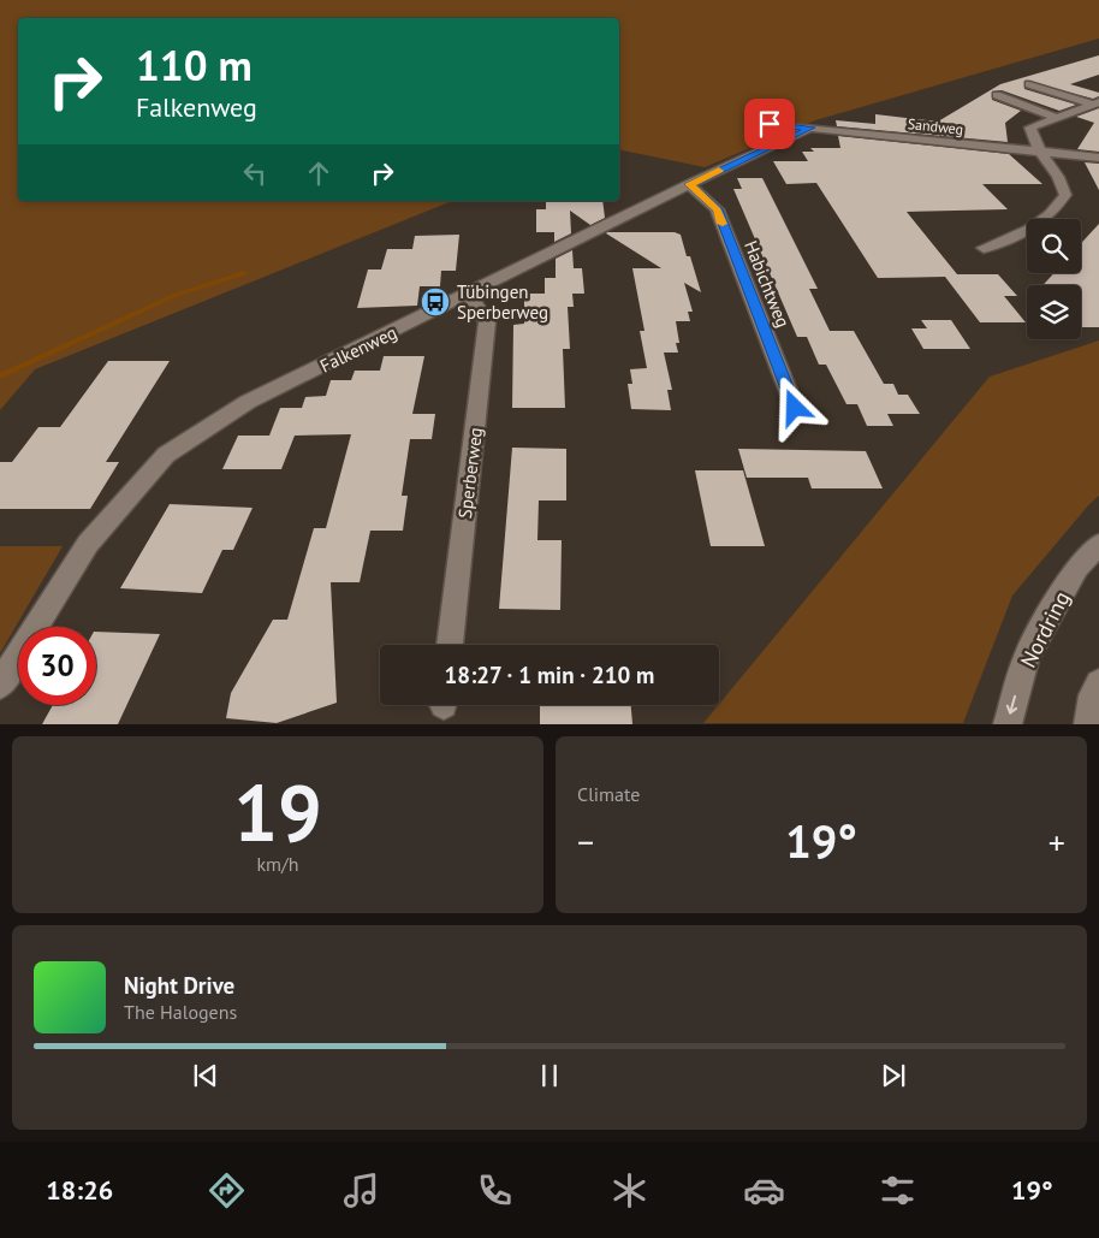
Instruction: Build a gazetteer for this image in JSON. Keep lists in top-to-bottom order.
{
  "streets": {
    "street": [
      "Sandweg",
      "Habichtweg",
      "Falkenweg",
      "Sperberweg",
      "Nordring"
    ]
  },
  "crossings": [
    ["Sandweg", "Falkenweg"],
    ["Habichtweg", "Falkenweg"],
    ["Falkenweg", "Sperberweg"]
  ],
  "one_way": ["Nordring"],
  "places": {
    "bus stop": ["Tübingen Sperberweg"]
  },
  "page": {
    "turn": ["110 m", "Falkenweg"],
    "limit": "30",
    "trip": "18:27 · 1 min · 210 m",
    "tile": [
      ["19", "km/h"],
      "Climate"
    ],
    "heat": ["−", "19°", "+"],
    "song": ["Night Drive", "The Halogens"],
    "tabs": ["18:26", "19°"]
  }
}
